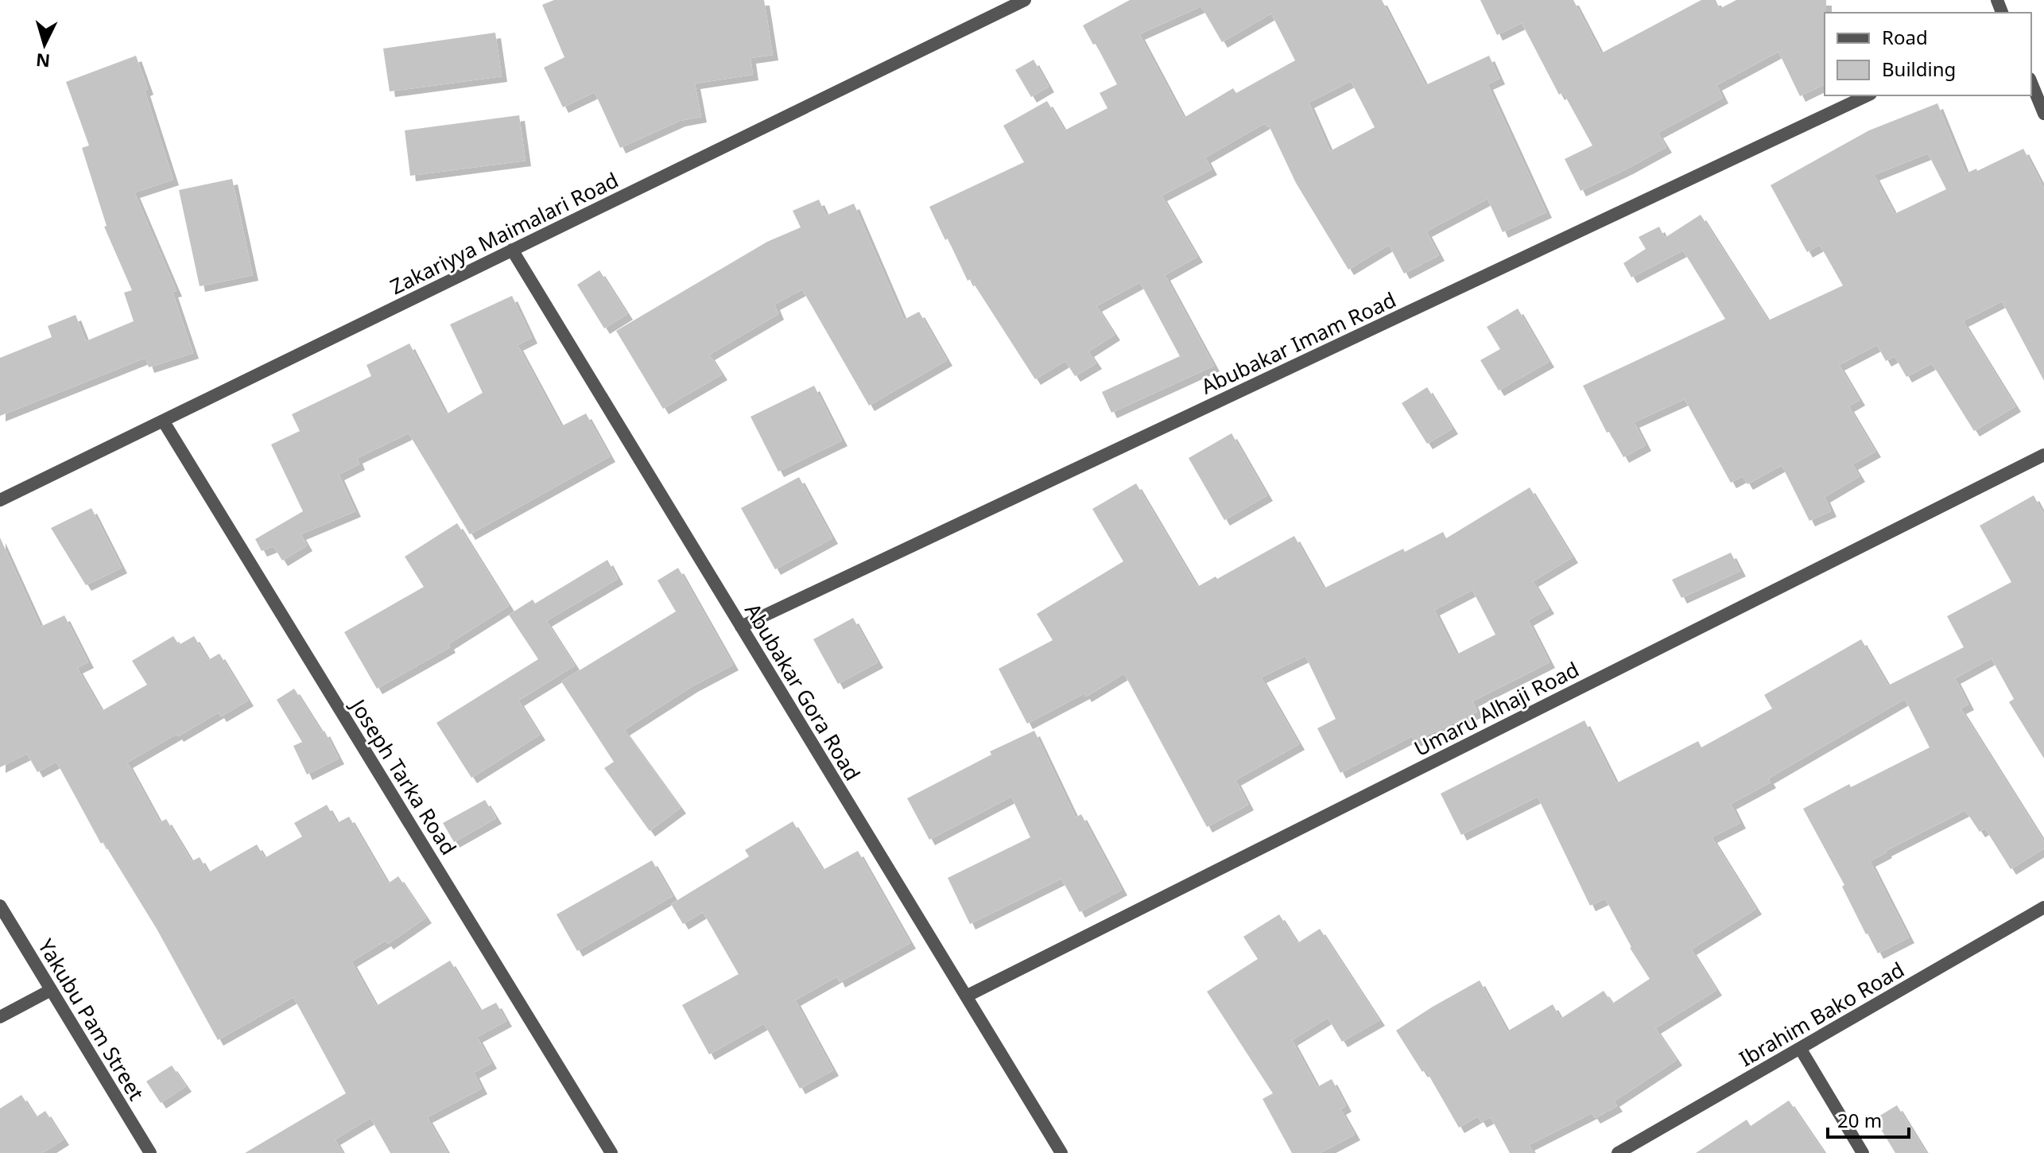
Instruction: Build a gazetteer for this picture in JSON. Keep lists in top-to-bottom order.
{
  "streets": {
    "street": [
      "Zakariyya Maimalari Road",
      "Abubakar Imam Road",
      "Abubakar Gora Road",
      "Umaru Alhaji Road",
      "Joseph Tarka Road",
      "Ibrahim Bako Road",
      "Yakubu Pam Street"
    ]
  },
  "crossings": [
    ["Zakariyya Maimalari Road", "Abubakar Gora Road"],
    ["Zakariyya Maimalari Road", "Joseph Tarka Road"],
    ["Abubakar Imam Road", "Abubakar Gora Road"],
    ["Abubakar Gora Road", "Umaru Alhaji Road"]
  ],
  "legend": ["Road", "Building"],
  "scale_bar": "20 m",
  "north": "bottom"
}
